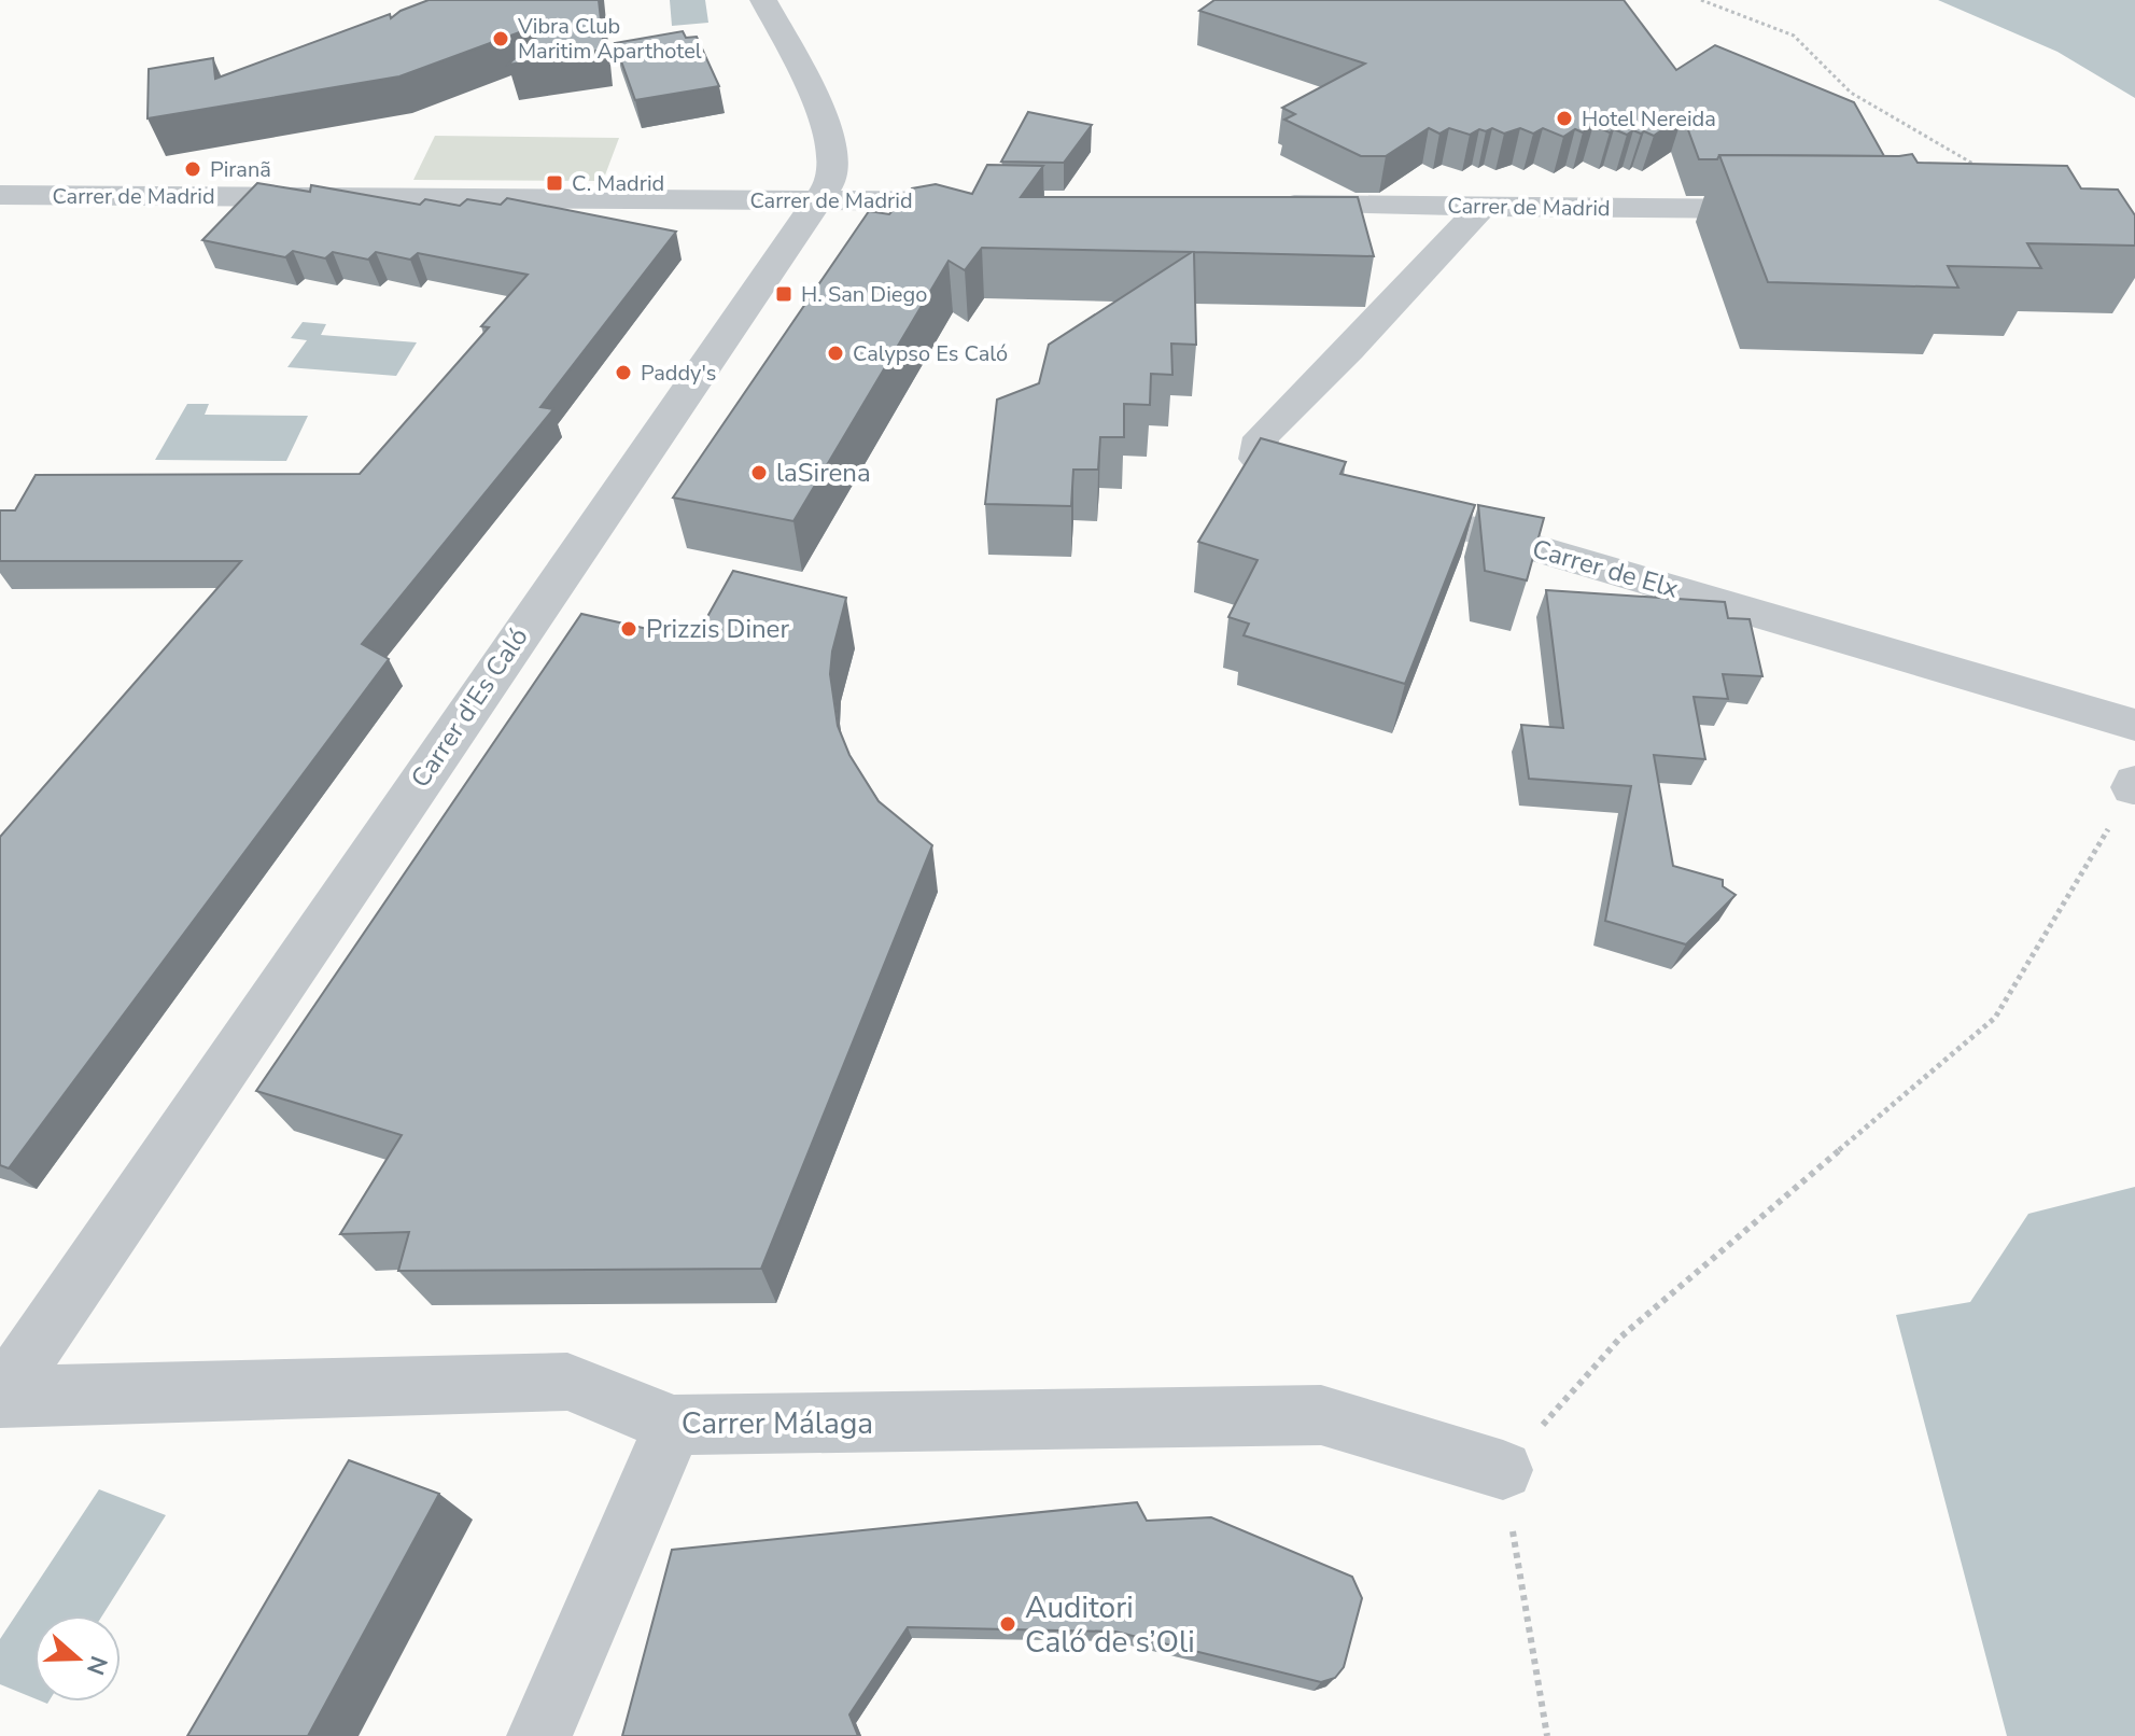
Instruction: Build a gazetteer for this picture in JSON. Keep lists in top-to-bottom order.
{
  "streets": {
    "street": [
      "Carrer de Madrid",
      "Carrer de Elx",
      "Carrer d'Es Caló",
      "Carrer Málaga"
    ]
  },
  "crossings": [
    ["Carrer de Madrid", "Carrer de Elx"],
    ["Carrer de Madrid", "Carrer d'Es Caló"],
    ["Carrer d'Es Caló", "Carrer Málaga"]
  ],
  "places": {
    "other": [
      "Vibra Club Maritim Aparthotel",
      "Hotel Nereida",
      "Piranã",
      "Calypso Es Caló",
      "Paddy's",
      "laSirena",
      "Prizzis Diner",
      "Auditori Caló de s’Oli"
    ],
    "transit": ["C. Madrid", "H. San Diego"]
  },
  "north": "right"
}
